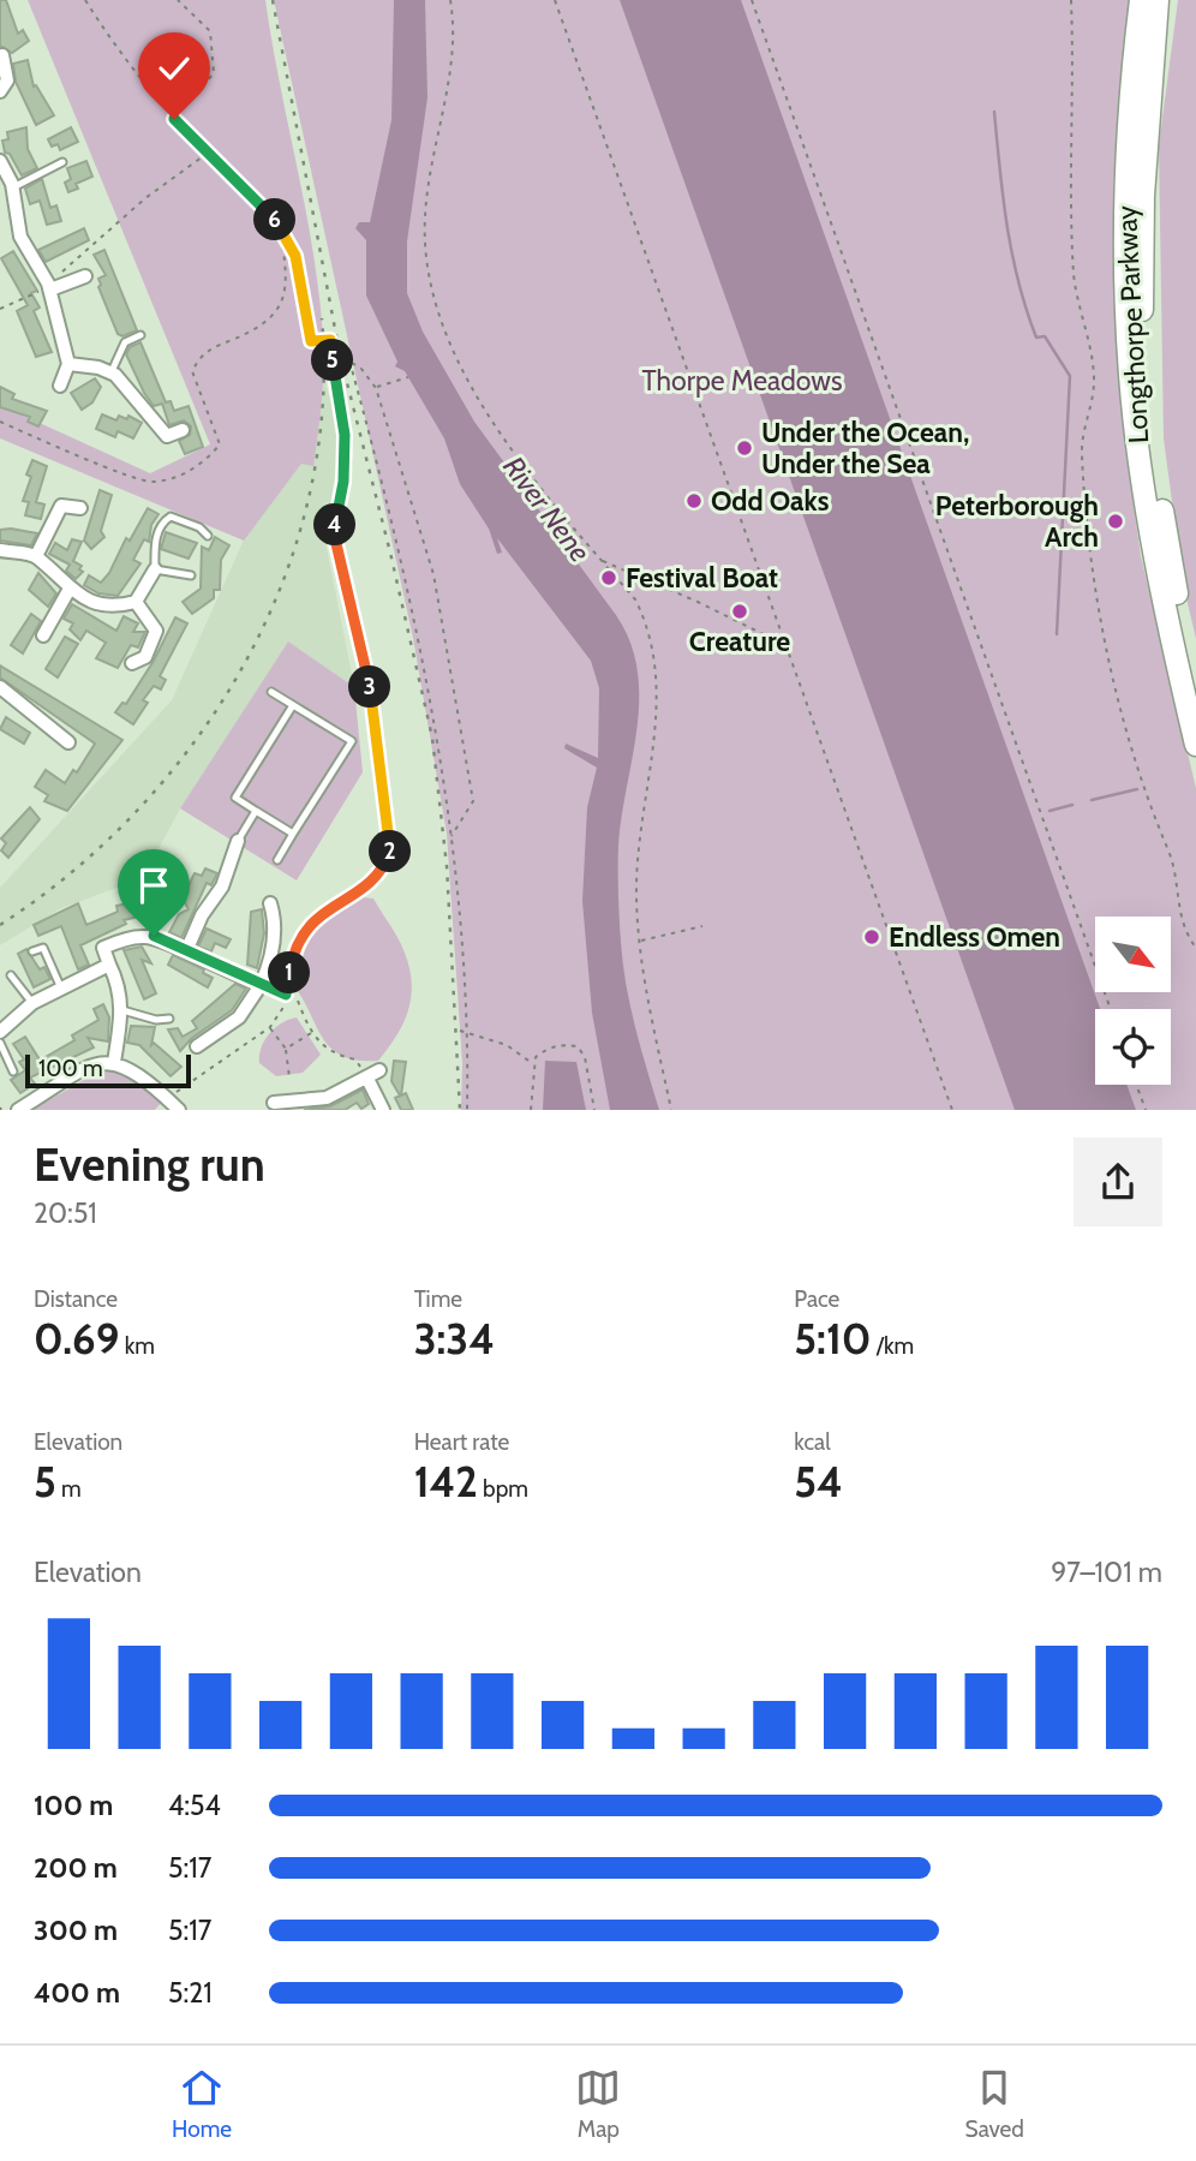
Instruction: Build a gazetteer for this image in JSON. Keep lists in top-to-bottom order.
{
  "streets": {
    "main road": ["Longthorpe Parkway"]
  },
  "water": ["River Nene"],
  "parks": ["Thorpe Meadows"],
  "places": [
    "Under the Ocean, Under the Sea",
    "Odd Oaks",
    "Peterborough Arch",
    "Festival Boat",
    "Creature",
    "Endless Omen"
  ],
  "scale_bar": "100 m",
  "north": "bottom right",
  "page": {
    "pins": [
      "6",
      "5",
      "4",
      "3",
      "2",
      "1"
    ],
    "scale": "100 m",
    "heading": ["Evening run", "20:51"],
    "stats": [
      ["Distance", "0.69 km"],
      ["Time", "3:34"],
      ["Pace", "5:10 /km"],
      ["Elevation", "5 m"],
      ["Heart rate", "142 bpm"],
      ["kcal", "54"]
    ],
    "chart": ["Elevation", "97–101 m"],
    "list": [
      {
        "name": "100 m",
        "note": "4:54"
      },
      {
        "name": "200 m",
        "note": "5:17"
      },
      {
        "name": "300 m",
        "note": "5:17"
      },
      {
        "name": "400 m",
        "note": "5:21"
      }
    ],
    "tabs": ["Home", "Map", "Saved"]
  }
}
